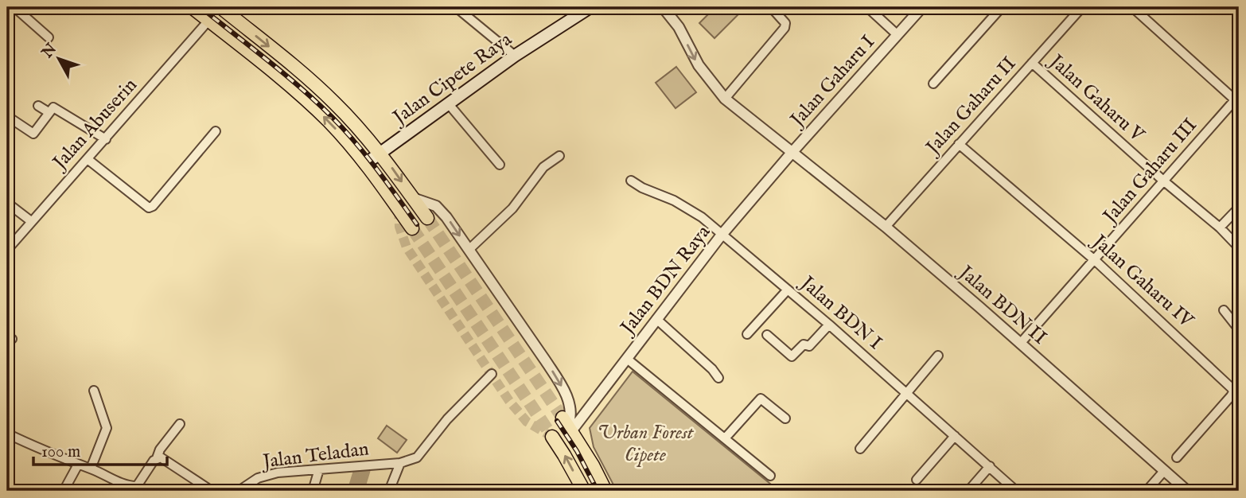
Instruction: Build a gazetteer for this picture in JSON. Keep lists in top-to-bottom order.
{
  "streets": {
    "main road": ["Jalan Cipete Raya"],
    "street": [
      "Jalan Gaharu I",
      "Jalan Gaharu V",
      "Jalan Gaharu II",
      "Jalan Abuserin",
      "Jalan Gaharu III",
      "Jalan BDN Raya",
      "Jalan Gaharu IV",
      "Jalan BDN II",
      "Jalan BDN I",
      "Jalan Teladan"
    ]
  },
  "crossings": [
    ["Jalan Gaharu I", "Jalan BDN Raya"],
    ["Jalan Gaharu I", "Jalan BDN II"],
    ["Jalan Gaharu V", "Jalan Gaharu II"],
    ["Jalan Gaharu V", "Jalan Gaharu III"],
    ["Jalan Gaharu II", "Jalan Gaharu IV"],
    ["Jalan Gaharu II", "Jalan BDN II"],
    ["Jalan Gaharu III", "Jalan Gaharu IV"],
    ["Jalan Gaharu III", "Jalan BDN II"],
    ["Jalan BDN Raya", "Jalan BDN II"],
    ["Jalan BDN Raya", "Jalan BDN I"]
  ],
  "parks": ["Urban Forest Cipete"],
  "scale_bar": "100 m",
  "north": "top left"
}
